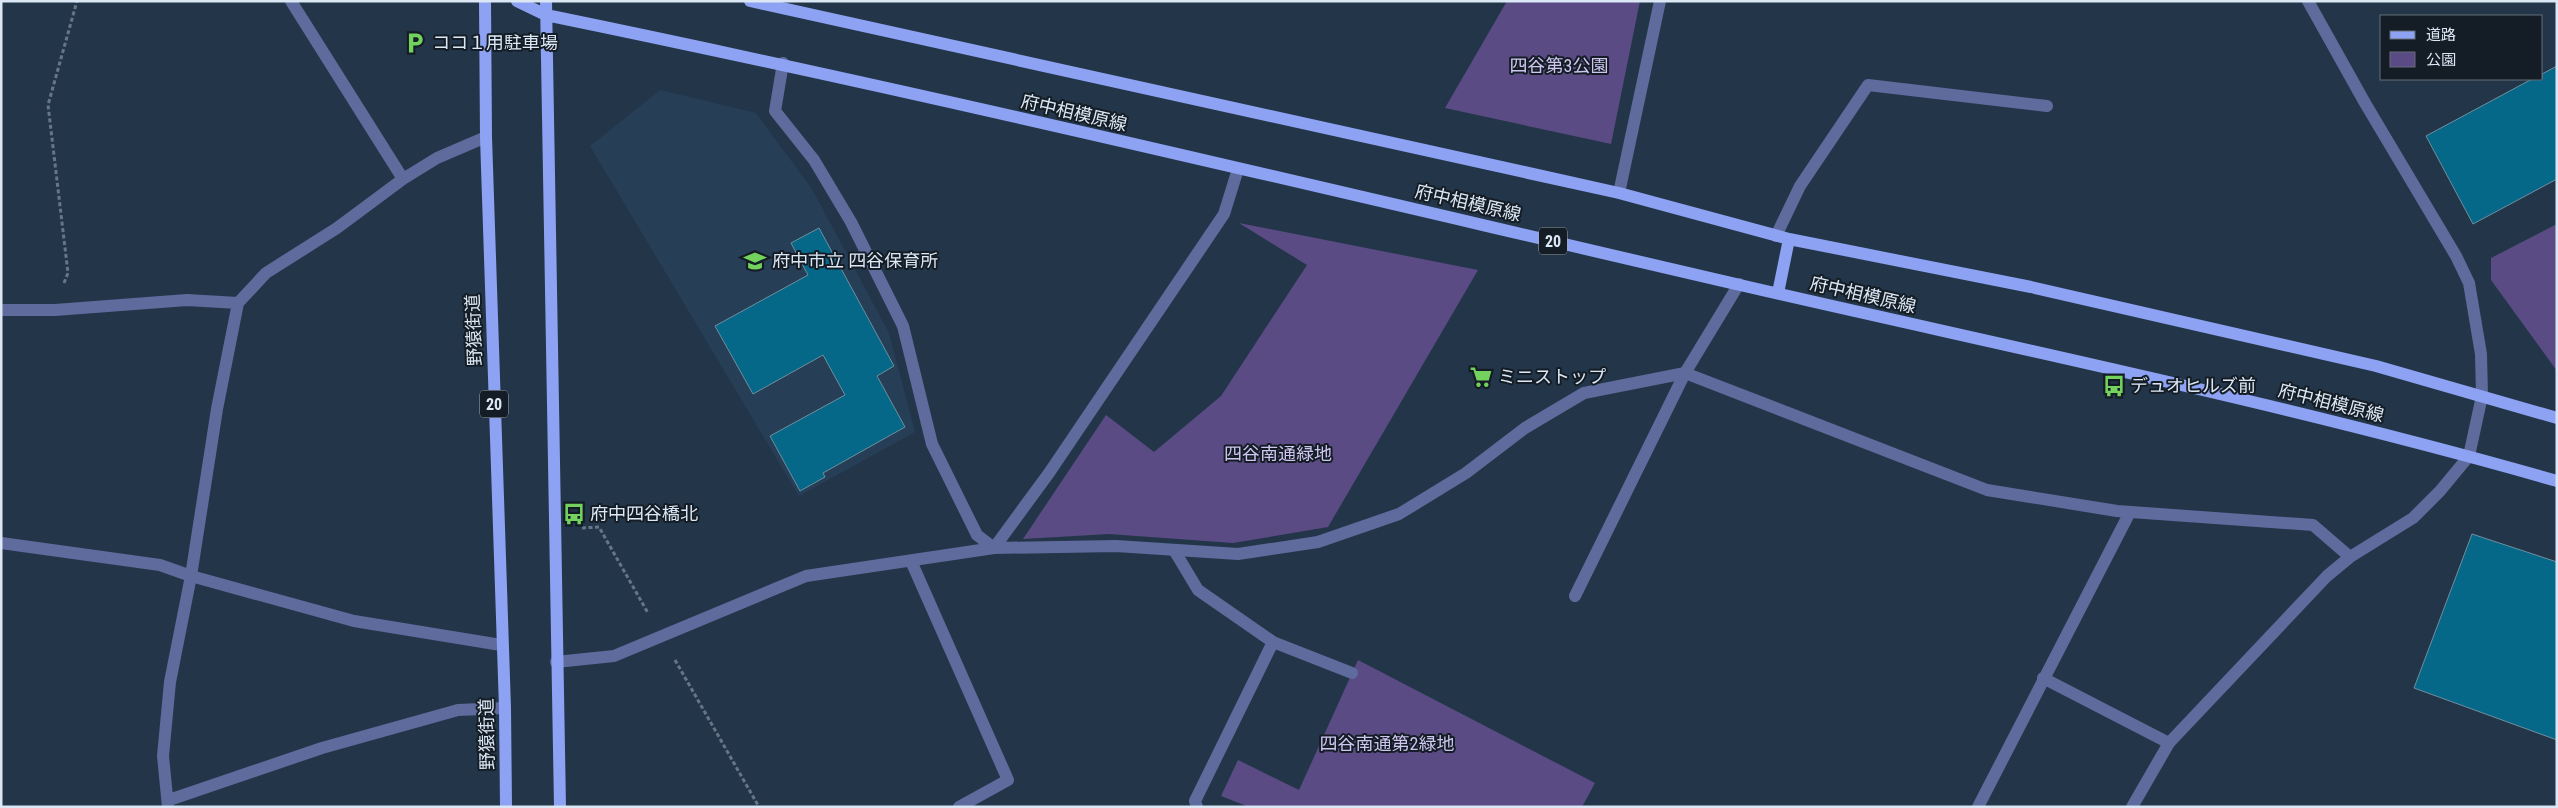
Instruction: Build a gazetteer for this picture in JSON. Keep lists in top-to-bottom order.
{
  "streets": {
    "main road": ["府中相模原線", "20", "野猿街道"]
  },
  "parks": ["四谷第3公園", "四谷南通緑地", "四谷南通第2緑地"],
  "places": {
    "parking": ["ココ１用駐車場"],
    "school or university": ["府中市立 四谷保育所"],
    "supermarket": ["ミニストップ"],
    "bus stop": ["デュオヒルズ前", "府中四谷橋北"]
  },
  "legend": ["道路", "公園"]
}
